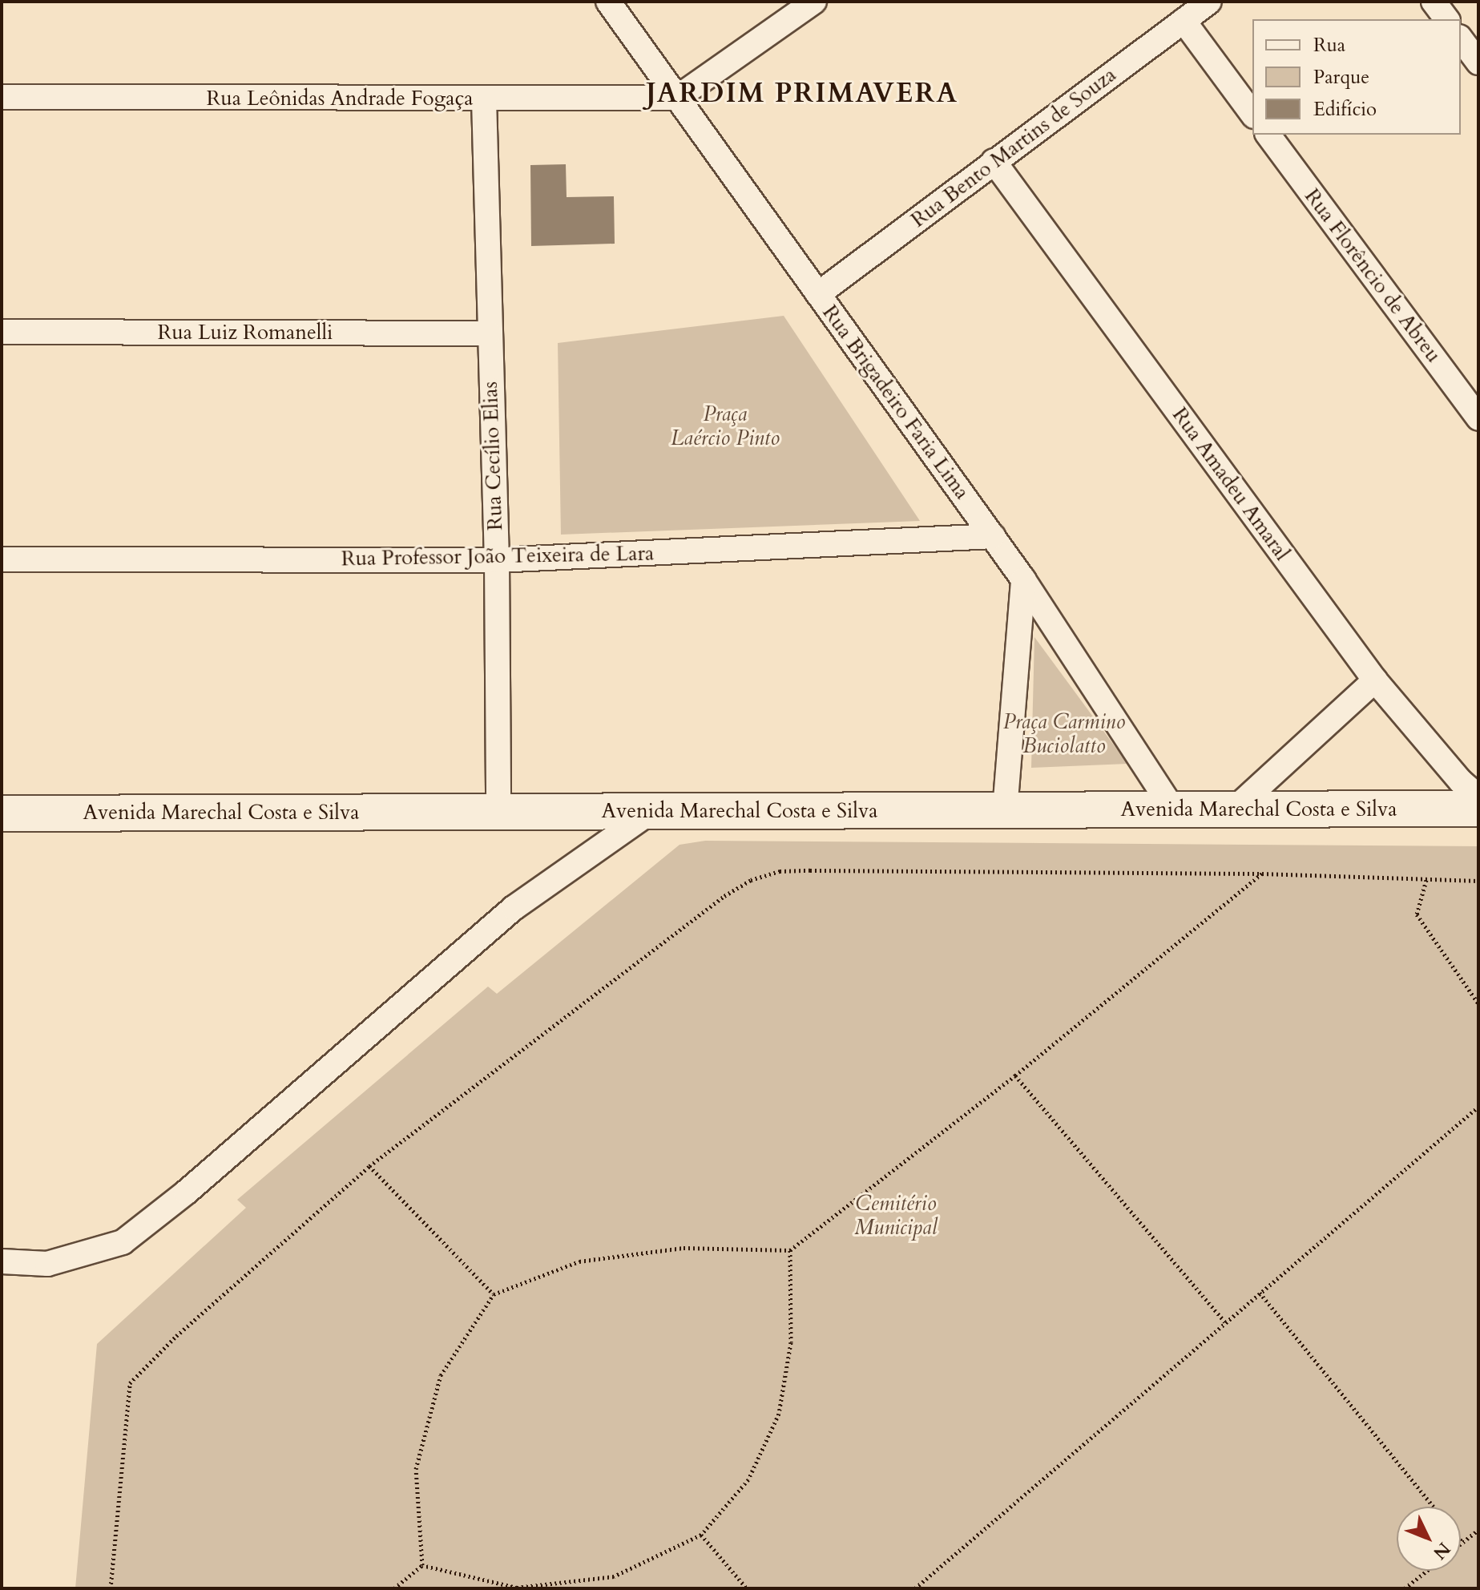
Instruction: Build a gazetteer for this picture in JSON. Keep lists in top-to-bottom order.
{
  "streets": {
    "main road": ["Avenida Marechal Costa e Silva"],
    "street": [
      "Rua Leônidas Andrade Fogaça",
      "Rua Bento Martins de Souza",
      "Rua Florêncio de Abreu",
      "Rua Luiz Romanelli",
      "Rua Brigadeiro Faria Lima",
      "Rua Cecílio Elias",
      "Rua Amadeu Amaral",
      "Rua Professor João Teixeira de Lara"
    ]
  },
  "crossings": [
    ["Rua Leônidas Andrade Fogaça", "Rua Brigadeiro Faria Lima"],
    ["Rua Leônidas Andrade Fogaça", "Rua Cecílio Elias"],
    ["Rua Bento Martins de Souza", "Rua Brigadeiro Faria Lima"],
    ["Rua Bento Martins de Souza", "Rua Amadeu Amaral"],
    ["Rua Luiz Romanelli", "Rua Cecílio Elias"],
    ["Rua Brigadeiro Faria Lima", "Rua Professor João Teixeira de Lara"],
    ["Rua Brigadeiro Faria Lima", "Avenida Marechal Costa e Silva"],
    ["Rua Cecílio Elias", "Rua Professor João Teixeira de Lara"],
    ["Rua Cecílio Elias", "Avenida Marechal Costa e Silva"],
    ["Rua Amadeu Amaral", "Avenida Marechal Costa e Silva"]
  ],
  "districts": ["JARDIM PRIMAVERA"],
  "parks": ["Praça Laércio Pinto", "Praça Carmino Buciolatto", "Cemitério Municipal"],
  "legend": ["Rua", "Parque", "Edifício"],
  "north": "bottom right"
}
